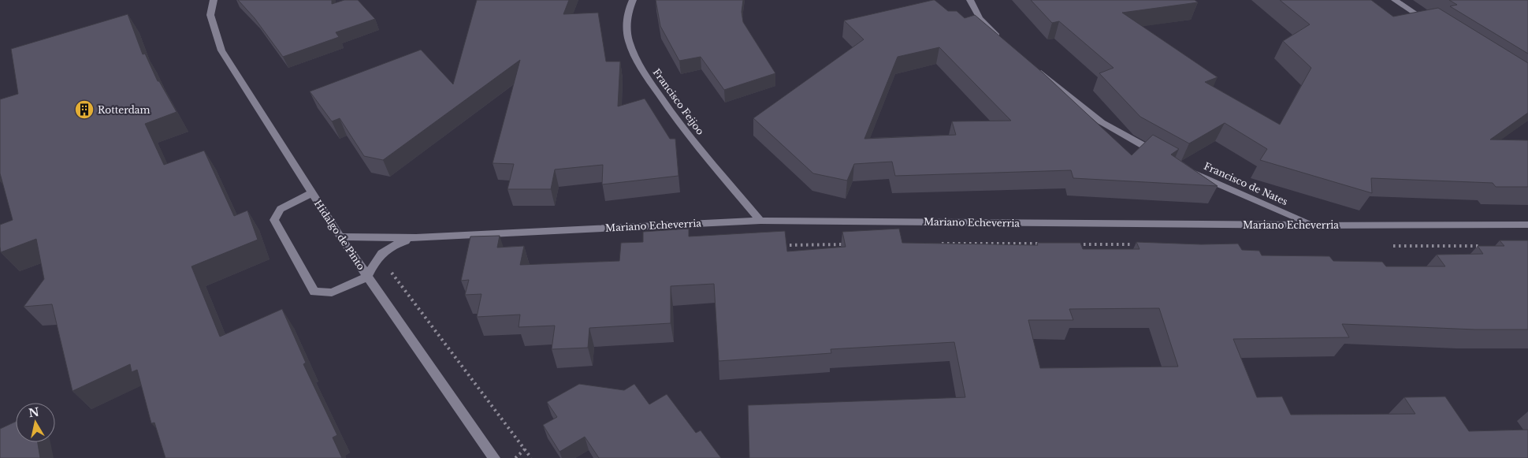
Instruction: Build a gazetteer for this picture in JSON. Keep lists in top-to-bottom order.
{
  "streets": {
    "street": [
      "Francisco Feijoo",
      "Francisco de Nates",
      "Mariano Echeverria",
      "Hidalgo de Pinto"
    ]
  },
  "crossings": [
    ["Francisco Feijoo", "Mariano Echeverria"],
    ["Francisco de Nates", "Mariano Echeverria"],
    ["Mariano Echeverria", "Hidalgo de Pinto"]
  ],
  "places": {
    "building": ["Rotterdam"]
  },
  "north": "top"
}
